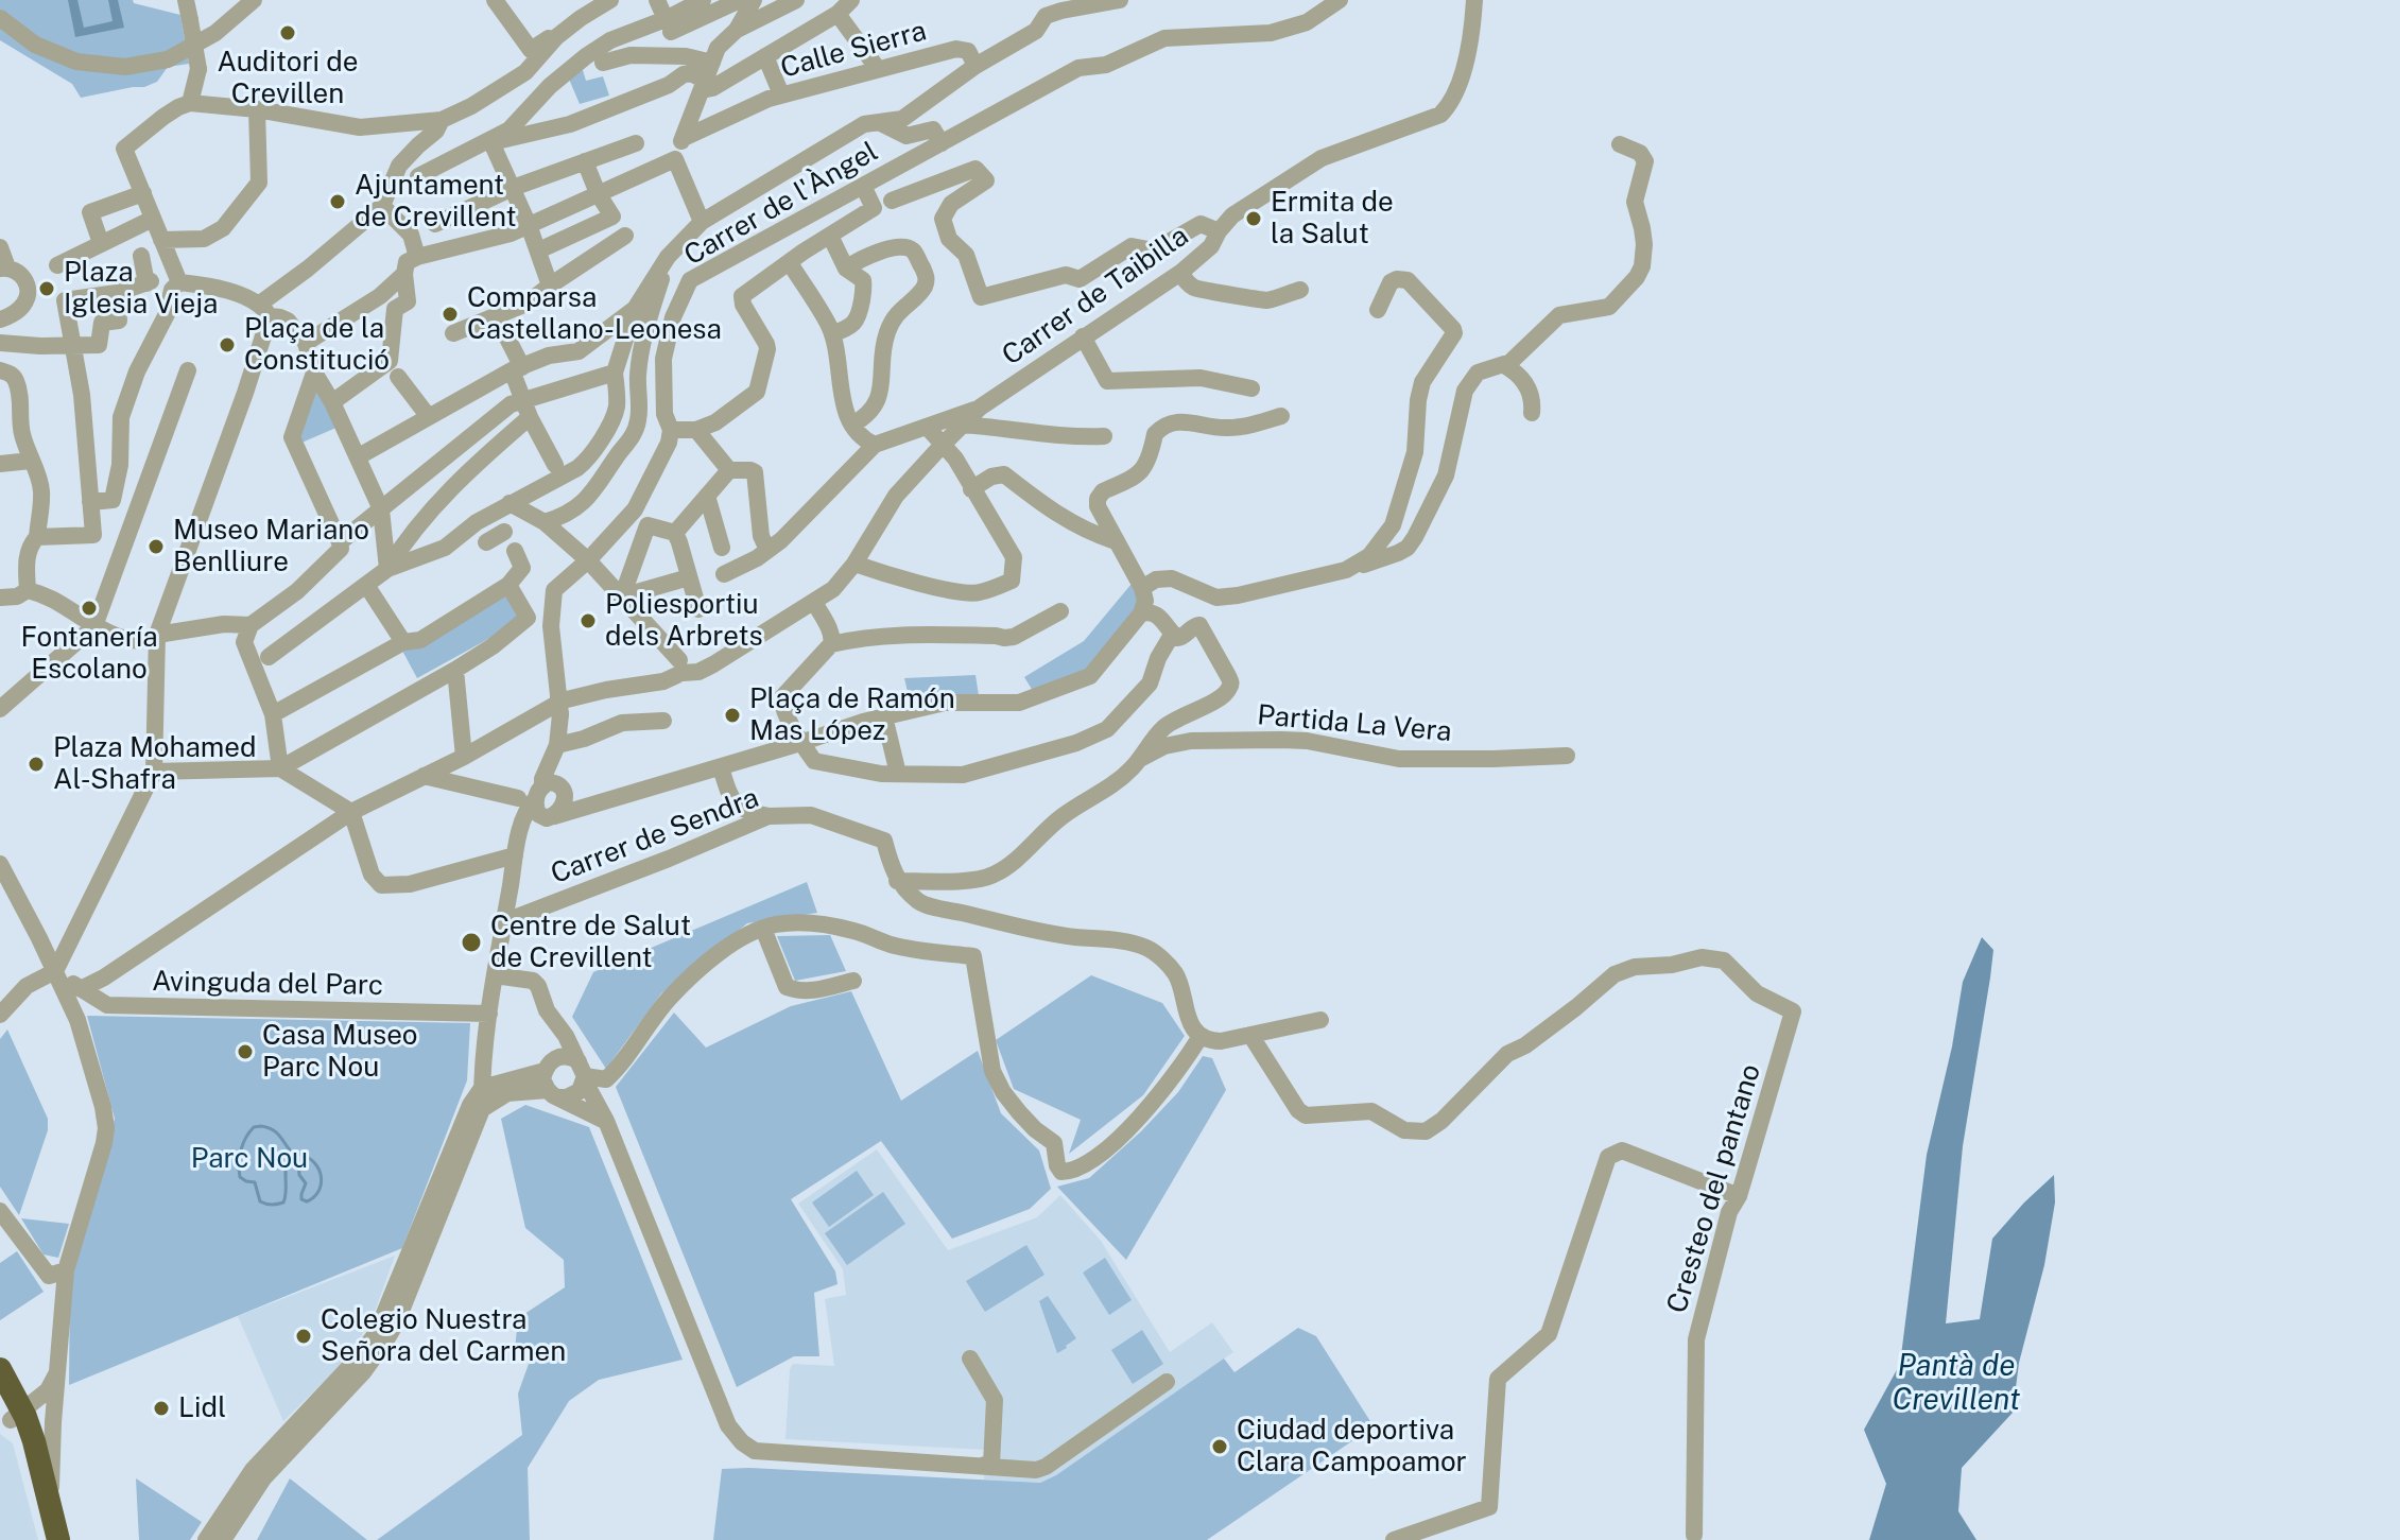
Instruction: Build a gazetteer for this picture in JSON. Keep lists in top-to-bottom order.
{
  "streets": {
    "street": [
      "Calle Sierra",
      "Carrer de l'Àngel",
      "Carrer de Taibilla",
      "Partida La Vera",
      "Carrer de Sendra",
      "Avinguda del Parc",
      "Cresteo del pantano"
    ]
  },
  "water": ["Pantà de Crevillent"],
  "parks": ["Parc Nou"],
  "places": [
    "Auditori de Crevillen",
    "Ajuntament de Crevillent",
    "Ermita de la Salut",
    "Plaza Iglesia Vieja",
    "Comparsa Castellano-Leonesa",
    "Plaça de la Constitució",
    "Museo Mariano Benlliure",
    "Fontanería Escolano",
    "Poliesportiu dels Arbrets",
    "Plaça de Ramón Mas López",
    "Plaza Mohamed Al-Shafra",
    "Centre de Salut de Crevillent",
    "Casa Museo Parc Nou",
    "Colegio Nuestra Señora del Carmen",
    "Lidl",
    "Ciudad deportiva Clara Campoamor"
  ]
}
